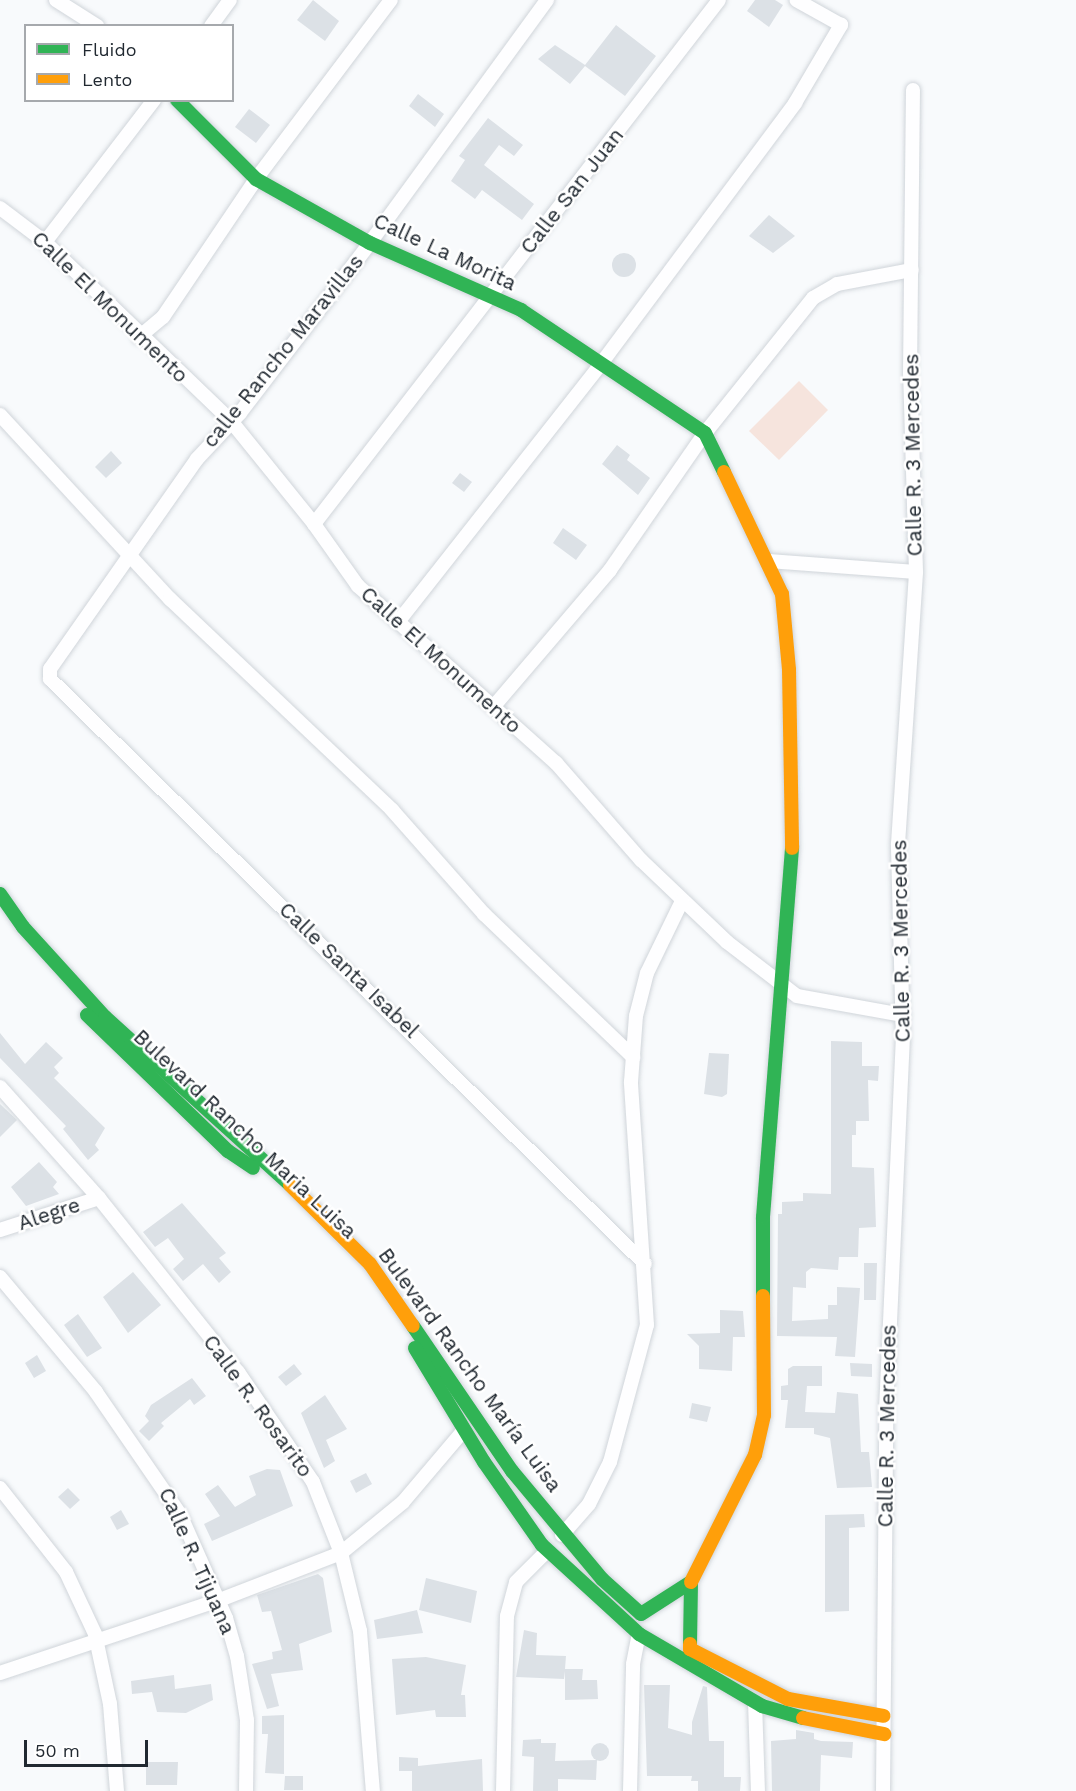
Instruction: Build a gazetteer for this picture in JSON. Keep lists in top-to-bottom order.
{
  "streets": {
    "street": [
      "Calle San Juan",
      "Calle La Morita",
      "Calle El Monumento",
      "calle Rancho Maravillas",
      "Calle R. 3 Mercedes",
      "Calle Santa Isabel",
      "Bulevard Rancho Maria Luisa",
      "Alegre",
      "Bulevard Rancho María Luisa",
      "Calle R. Rosarito",
      "Calle R. Tijuana"
    ]
  },
  "crossings": [
    ["Calle San Juan", "Calle La Morita"],
    ["Calle San Juan", "Calle El Monumento"],
    ["Calle La Morita", "calle Rancho Maravillas"],
    ["Calle El Monumento", "calle Rancho Maravillas"],
    ["Calle El Monumento", "Calle R. 3 Mercedes"],
    ["calle Rancho Maravillas", "Calle Santa Isabel"],
    ["Calle R. 3 Mercedes", "Bulevard Rancho Maria Luisa"],
    ["Alegre", "Calle R. Rosarito"]
  ],
  "legend": ["Fluido", "Lento"],
  "scale_bar": "50 m"
}
